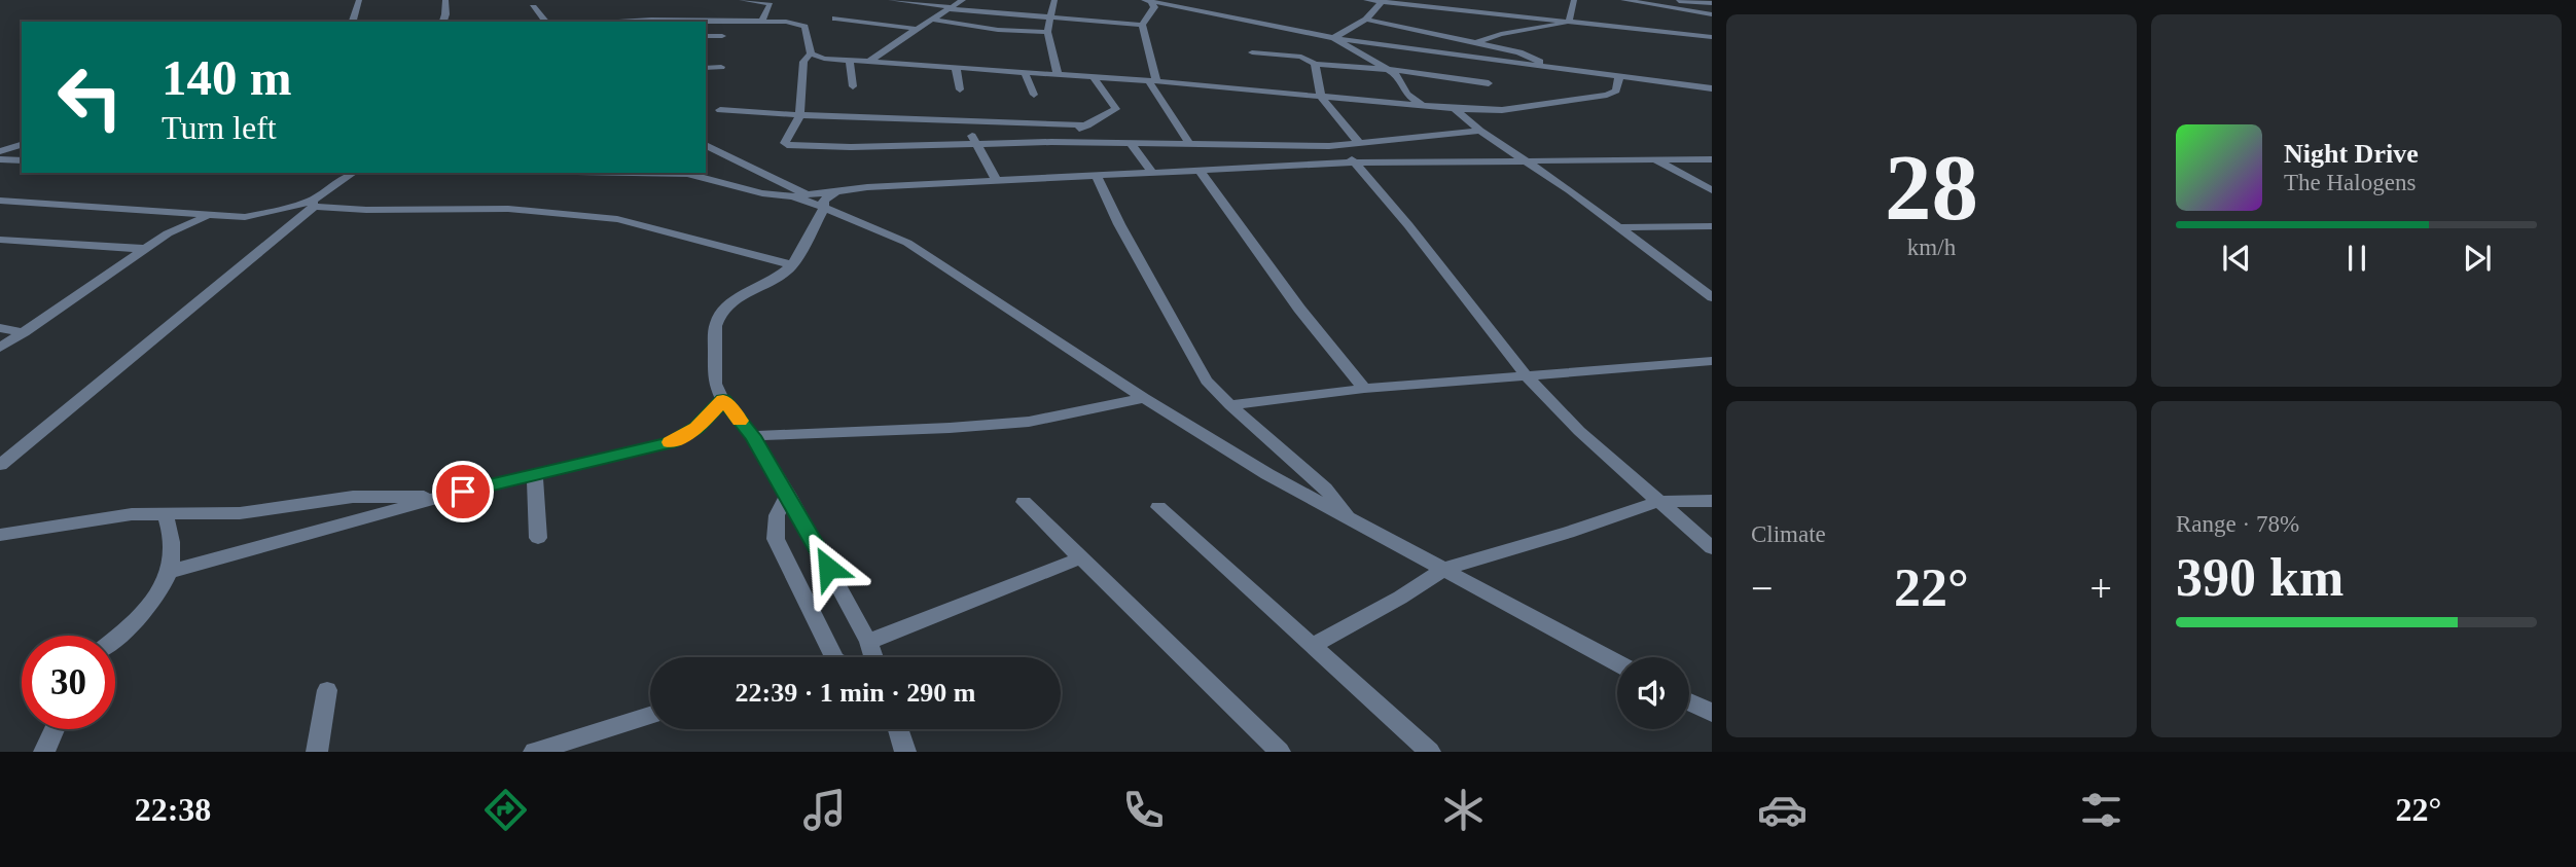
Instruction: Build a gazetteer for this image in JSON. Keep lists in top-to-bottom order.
{
  "page": {
    "tile": [
      ["28", "km/h"],
      "Climate",
      ["Range · 78%", "390 km"]
    ],
    "turn": ["140 m", "Turn left"],
    "song": ["Night Drive", "The Halogens"],
    "heat": ["−", "22°", "+"],
    "limit": "30",
    "trip": "22:39 · 1 min · 290 m",
    "tabs": ["22:38", "22°"]
  }
}
